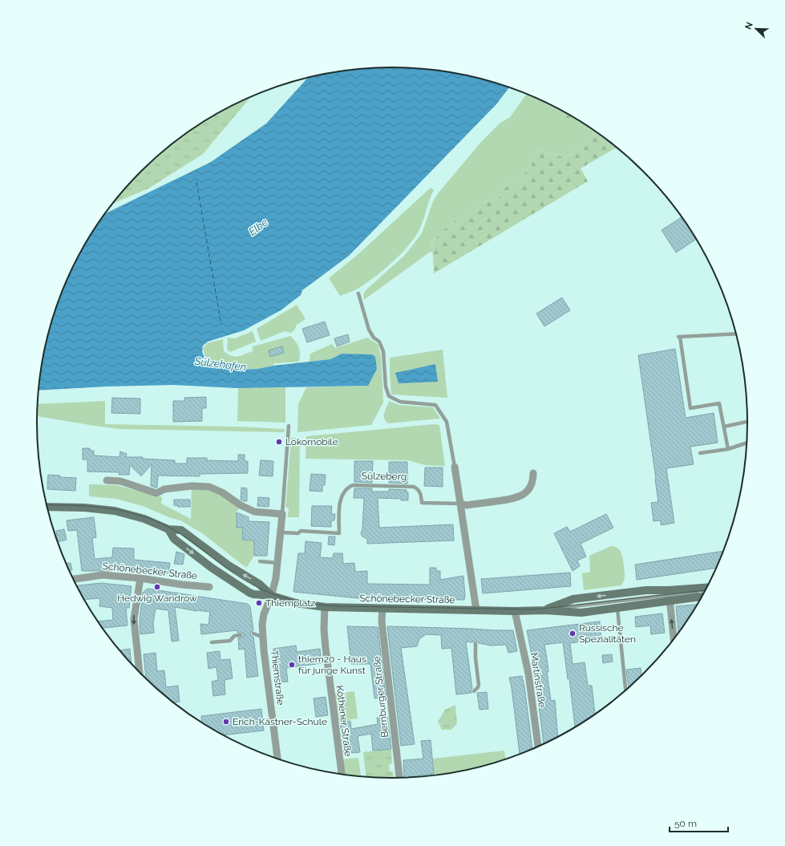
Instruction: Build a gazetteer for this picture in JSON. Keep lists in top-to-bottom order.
{
  "streets": {
    "main road": ["Schönebecker Straße"],
    "street": [
      "Sülzeberg",
      "Thiemstraße",
      "Martinstraße",
      "Bernburger Straße",
      "Köthener Straße"
    ]
  },
  "crossings": [
    ["Sülzeberg", "Thiemstraße"],
    ["Schönebecker Straße", "Thiemstraße"],
    ["Schönebecker Straße", "Martinstraße"],
    ["Schönebecker Straße", "Bernburger Straße"],
    ["Schönebecker Straße", "Köthener Straße"]
  ],
  "water": ["Elbe", "Sülzehafen"],
  "places": [
    "Lokomobile",
    "Hedwig Wandrow",
    "Thiemplatz",
    "Russische Spezialitäten",
    "thiem20 - Haus für junge Kunst",
    "Erich-Kästner-Schule"
  ],
  "scale_bar": "50 m",
  "north": "top left"
}
